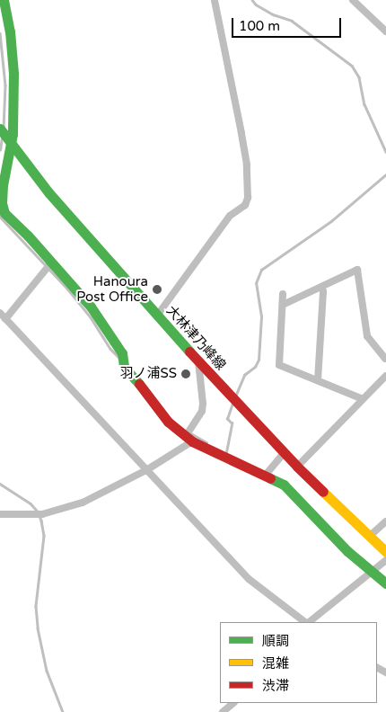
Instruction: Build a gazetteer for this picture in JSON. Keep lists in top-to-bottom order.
{
  "streets": {
    "street": ["大林津乃峰線"]
  },
  "places": ["Hanoura Post Office", "羽ノ浦SS"],
  "legend": ["順調", "混雑", "渋滞"],
  "scale_bar": "100 m"
}
